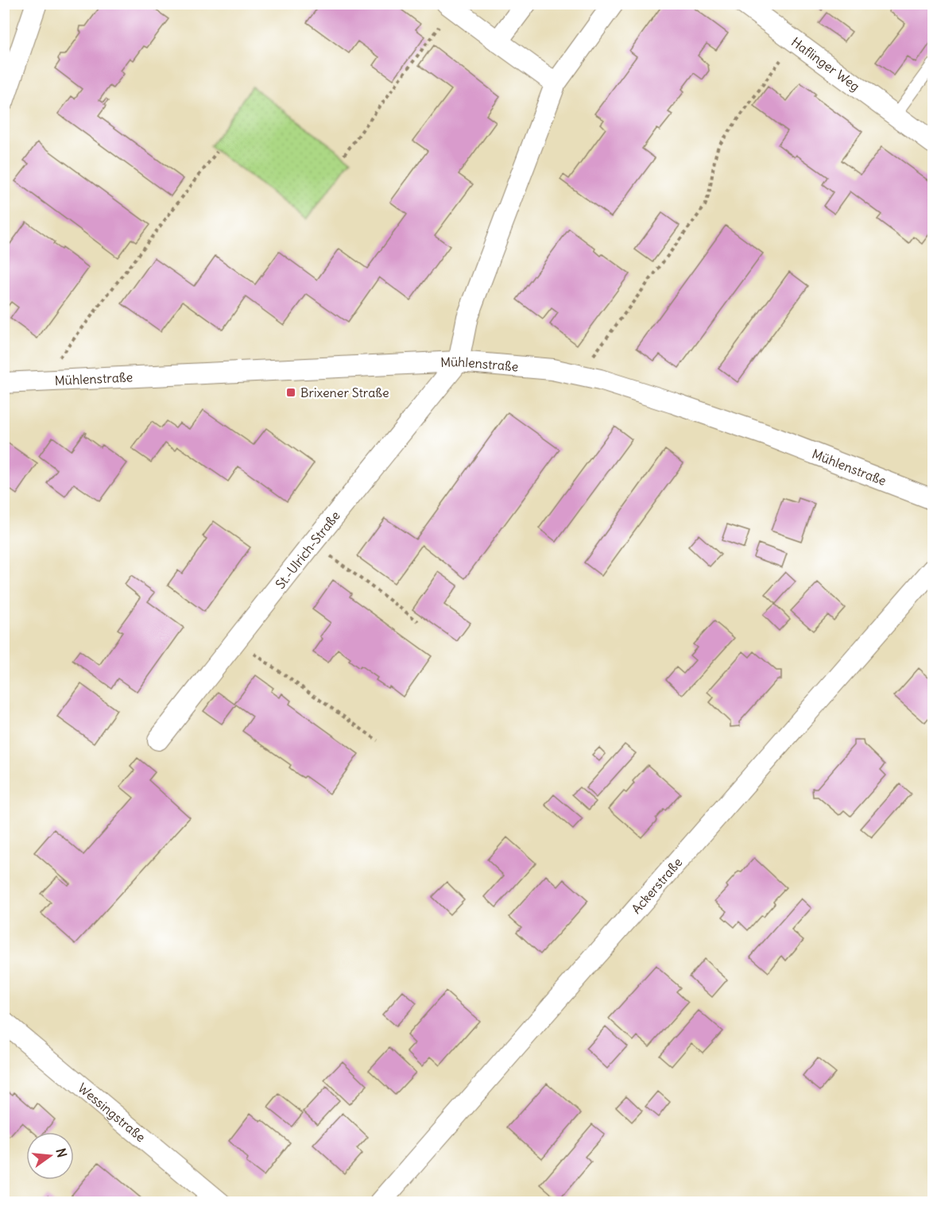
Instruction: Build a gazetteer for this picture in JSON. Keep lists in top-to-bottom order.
{
  "streets": {
    "street": [
      "Haflinger Weg",
      "Mühlenstraße",
      "St.-Ulrich-Straße",
      "Ackerstraße",
      "Wessingstraße"
    ]
  },
  "crossings": [
    ["Mühlenstraße", "St.-Ulrich-Straße"]
  ],
  "places": {
    "transit": ["Brixener Straße"]
  },
  "north": "right"
}
